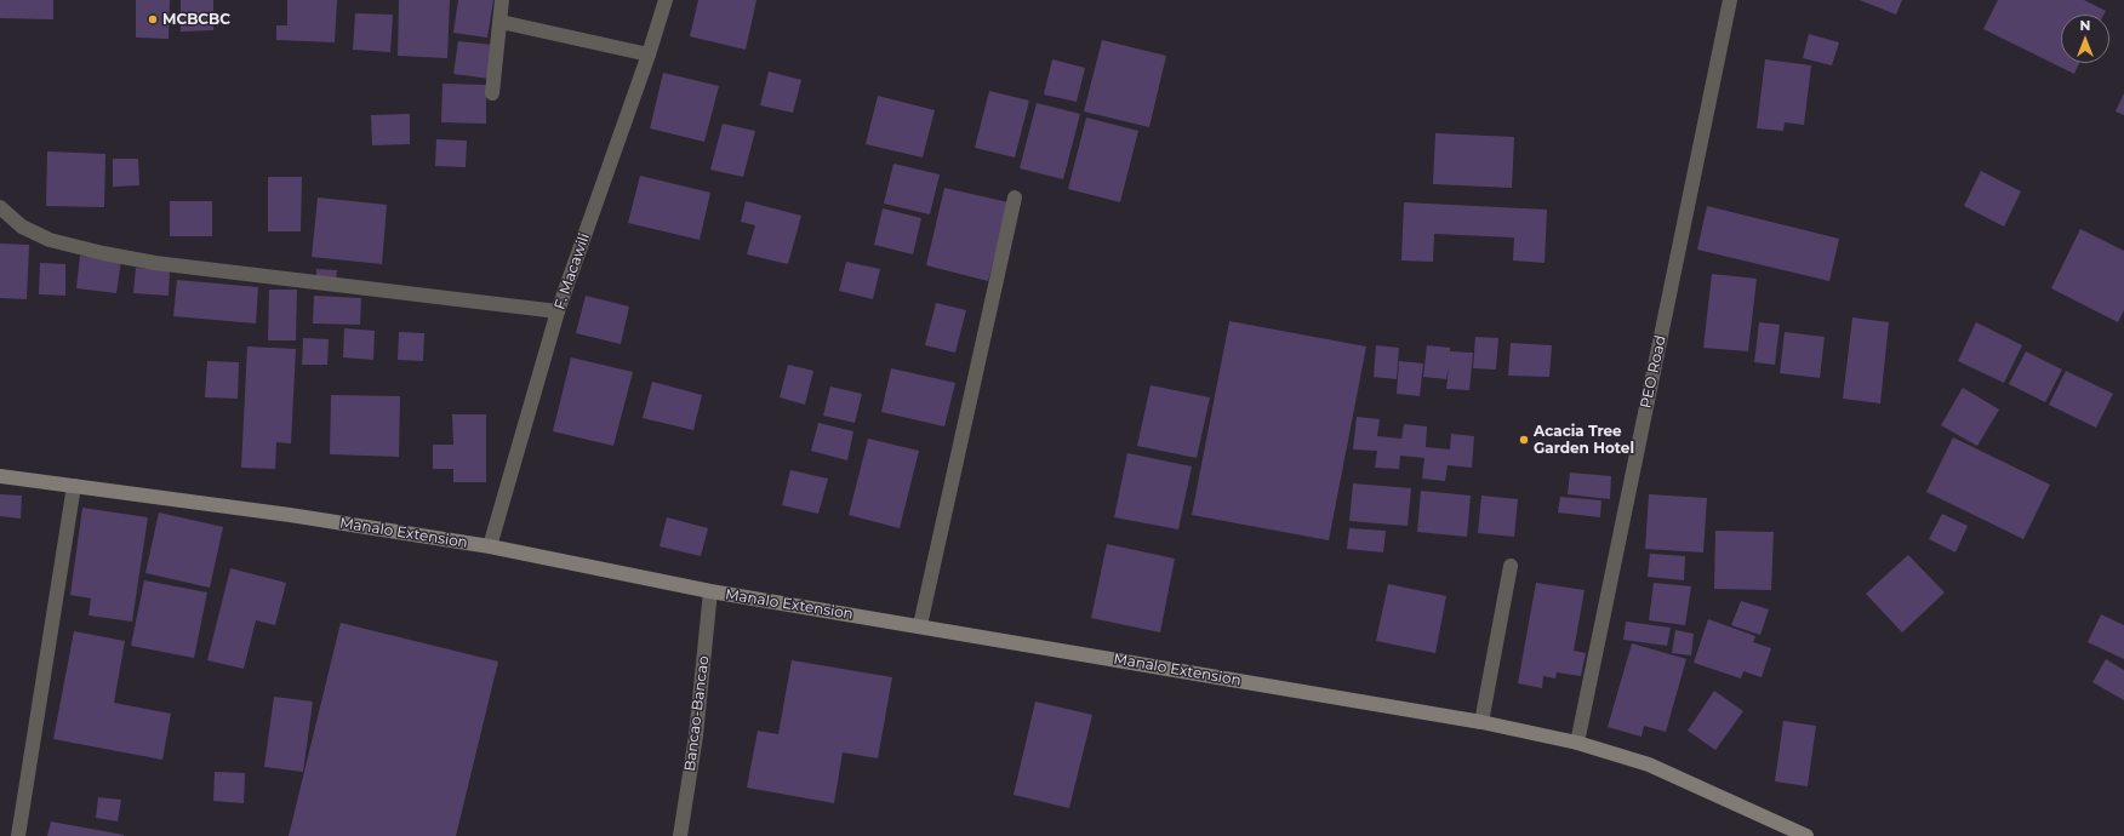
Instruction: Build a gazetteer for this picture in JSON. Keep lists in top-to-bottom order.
{
  "streets": {
    "street": [
      "F. Macawili",
      "PEO Road",
      "Manalo Extension",
      "Bancao-Bancao"
    ]
  },
  "crossings": [
    ["F. Macawili", "Manalo Extension"],
    ["PEO Road", "Manalo Extension"],
    ["Manalo Extension", "Bancao-Bancao"]
  ],
  "places": ["MCBCBC", "Acacia Tree Garden Hotel"],
  "north": "top"
}
